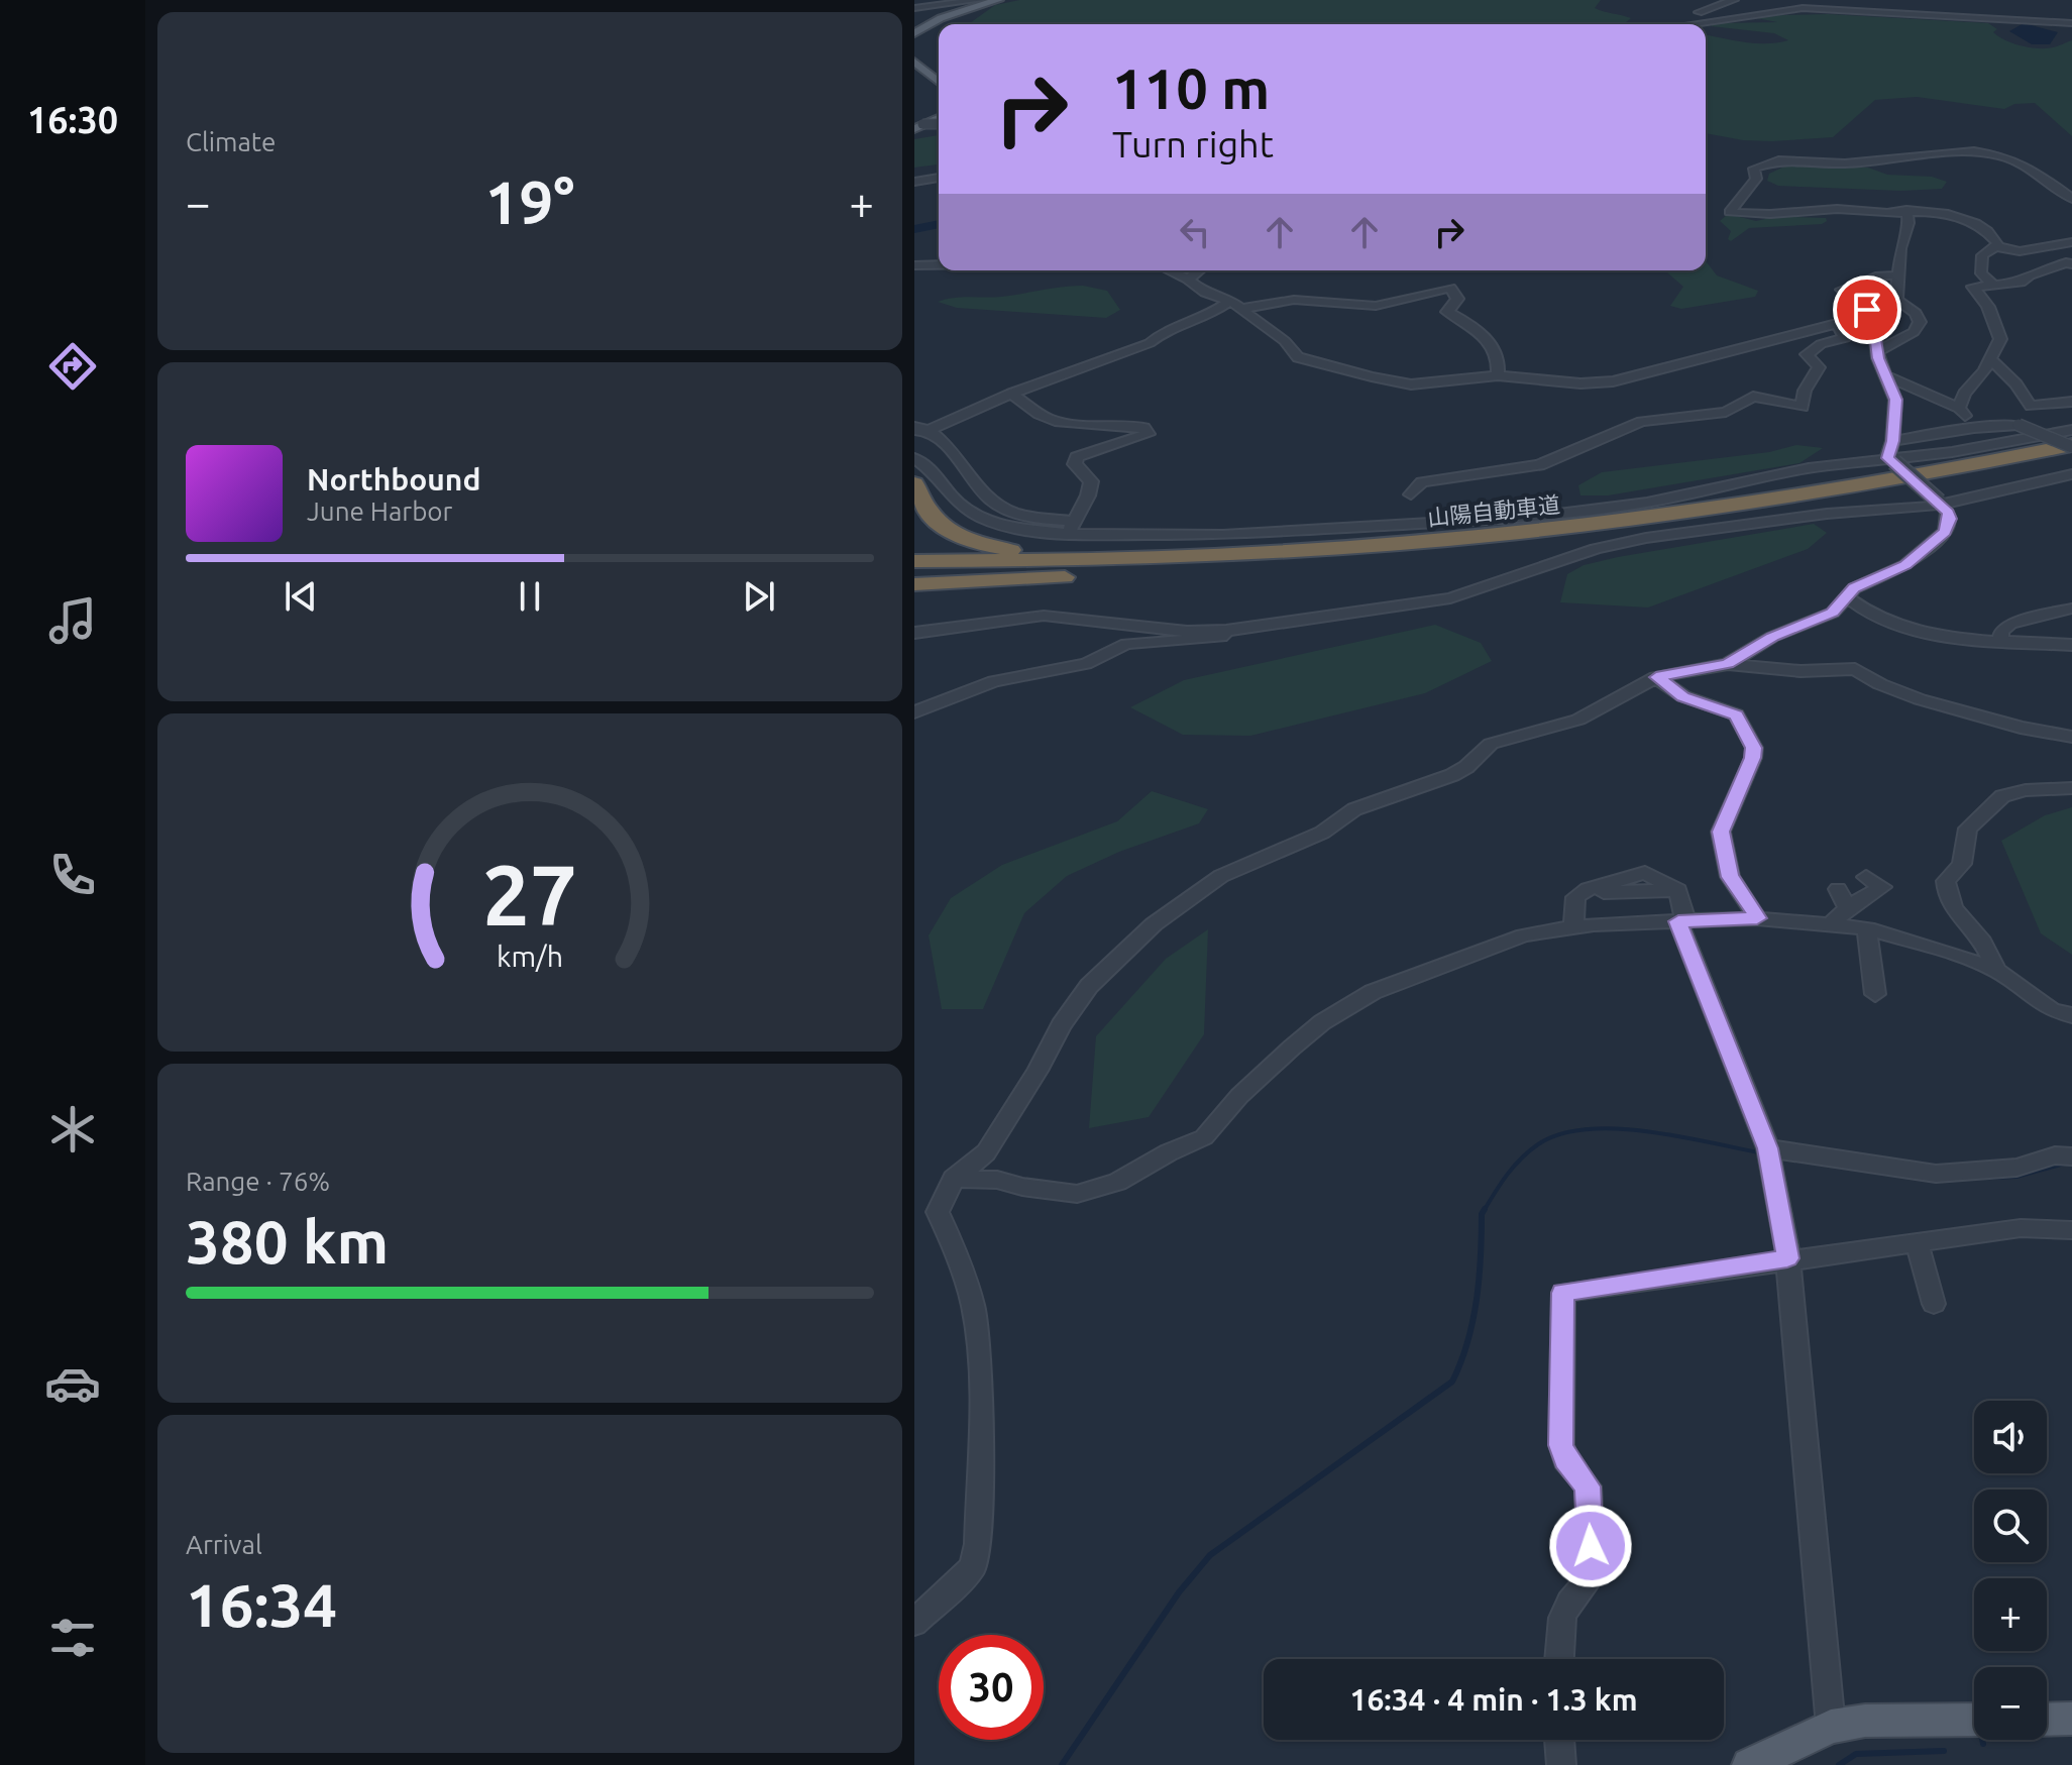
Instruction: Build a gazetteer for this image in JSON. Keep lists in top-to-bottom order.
{
  "streets": {
    "highway": ["山陽自動車道"]
  },
  "page": {
    "tabs": "16:30",
    "tile": [
      "Climate",
      ["Range · 76%", "380 km"],
      ["Arrival", "16:34"]
    ],
    "turn": ["110 m", "Turn right"],
    "heat": ["−", "19°", "+"],
    "song": ["Northbound", "June Harbor"],
    "map_buttons": ["+", "−"],
    "limit": "30",
    "trip": "16:34 · 4 min · 1.3 km",
    "gauge": ["27", "km/h"]
  }
}
